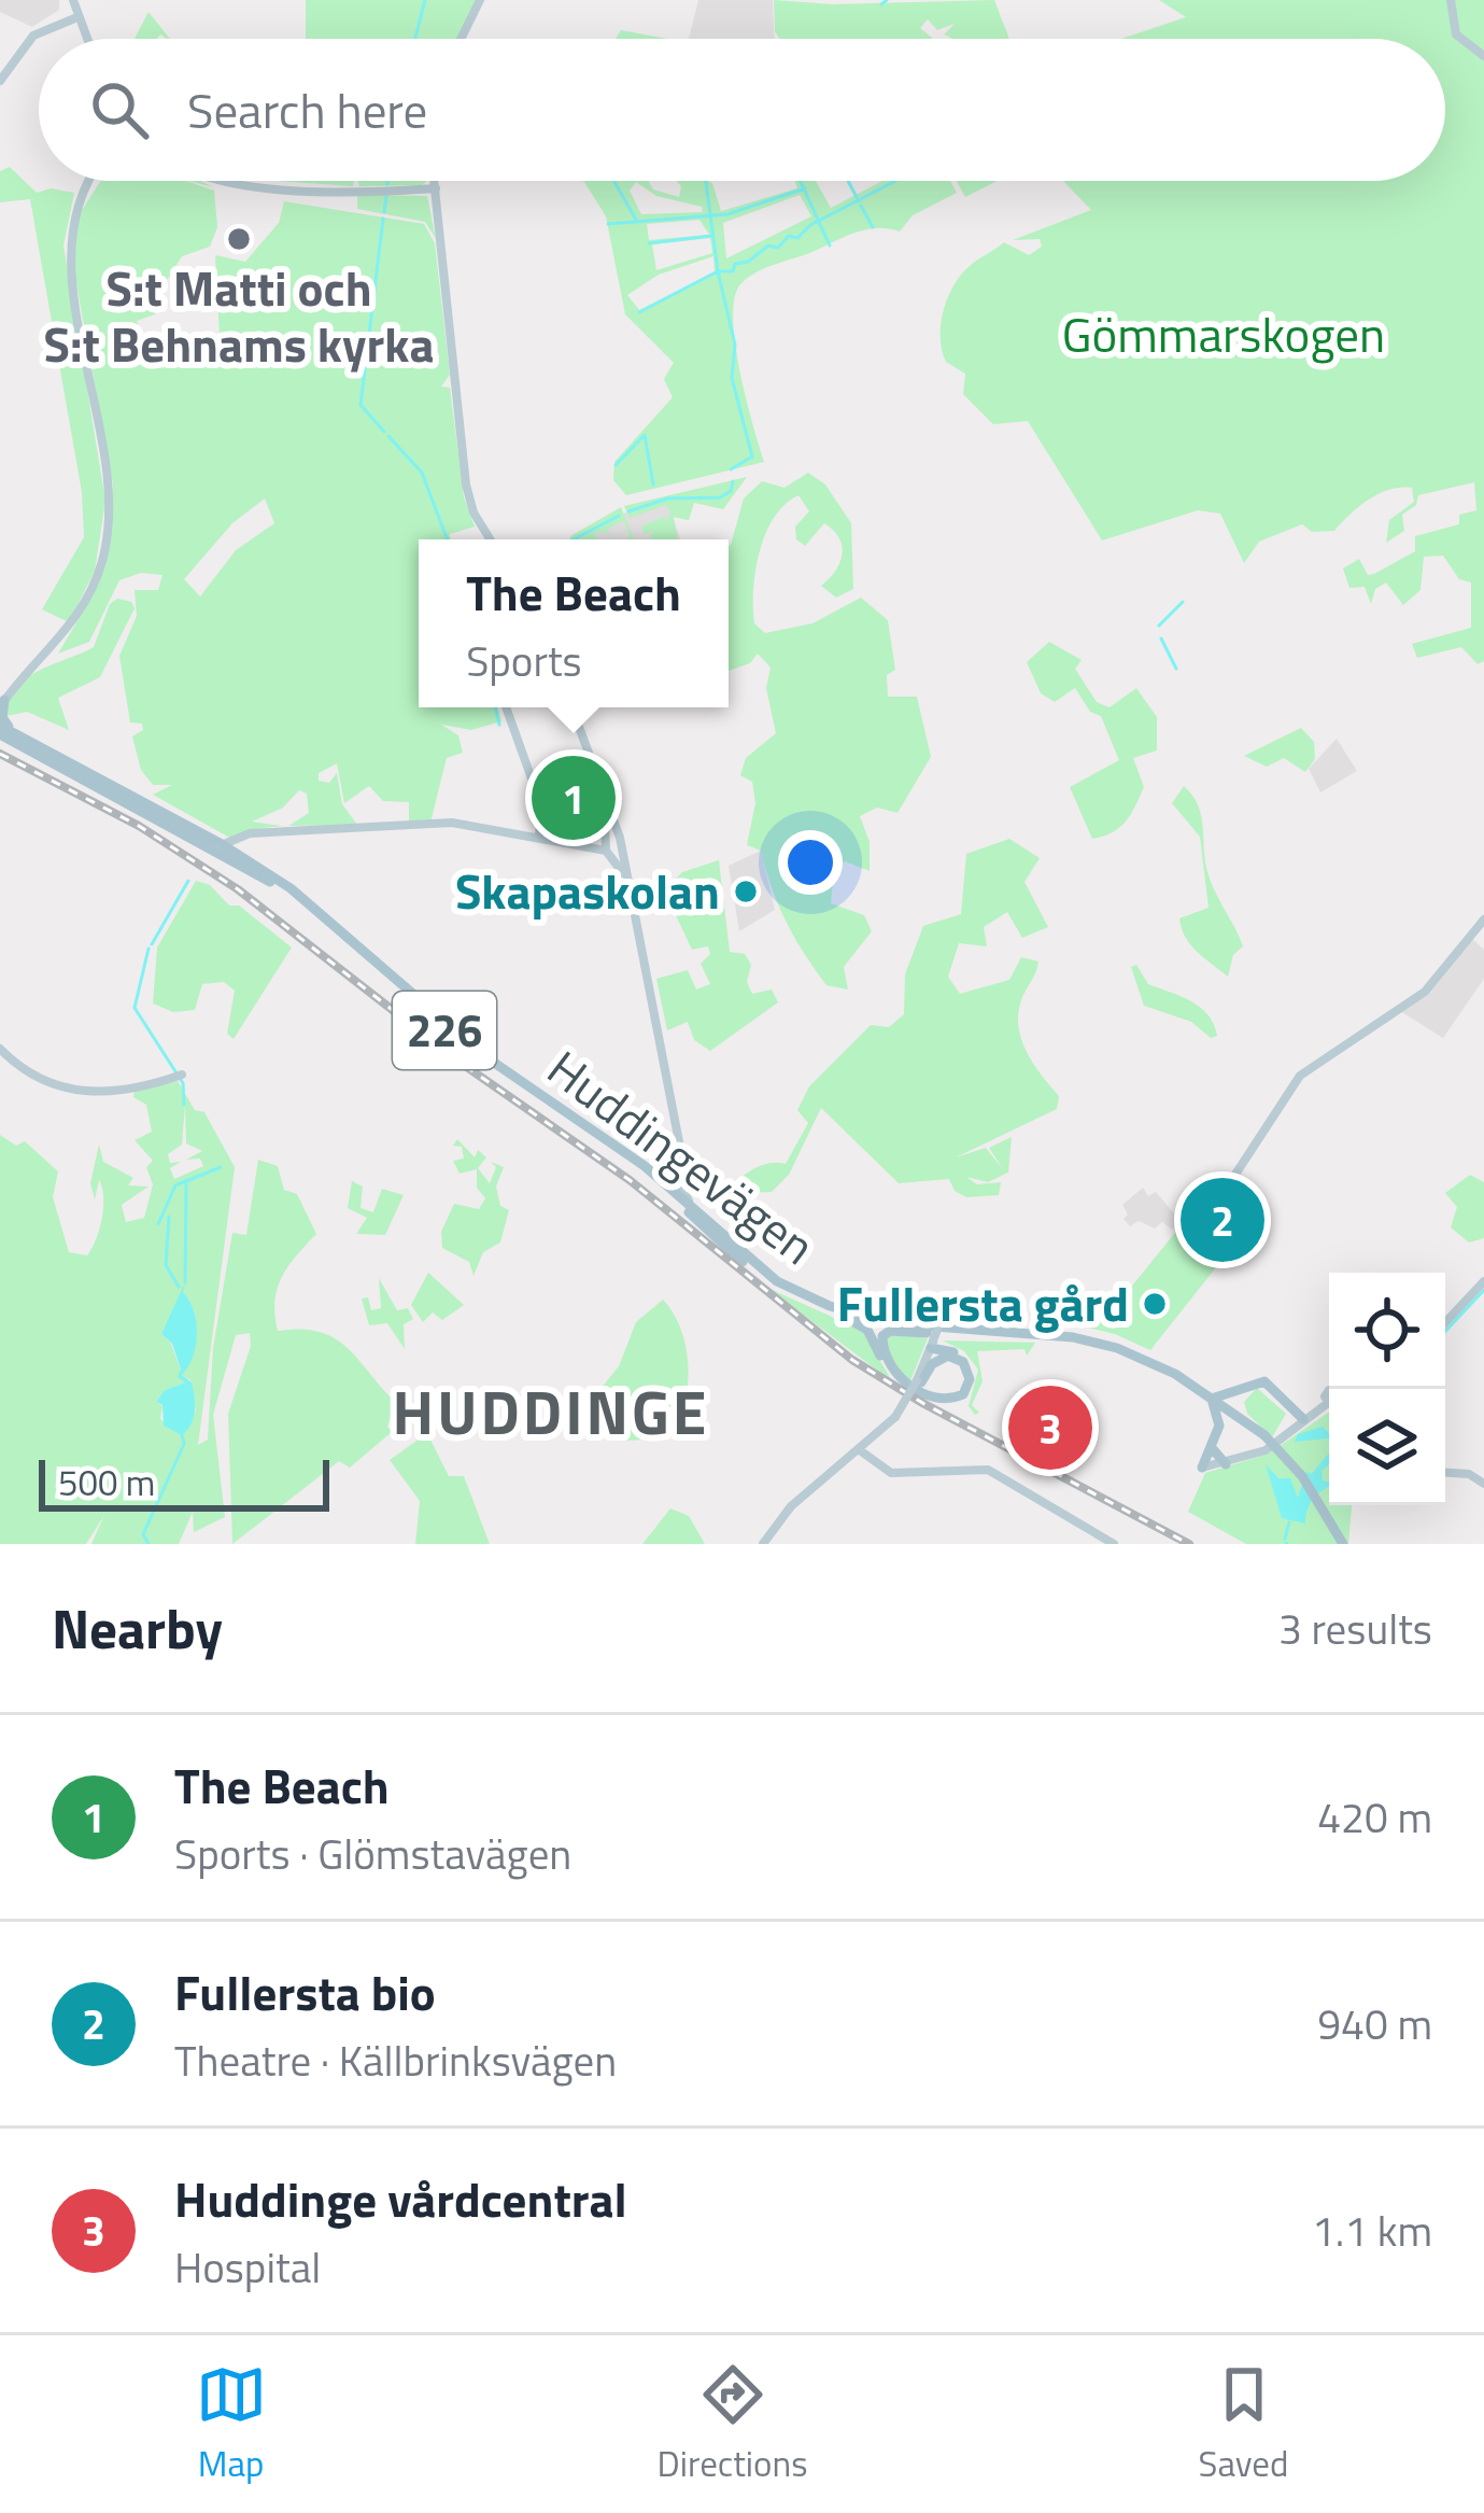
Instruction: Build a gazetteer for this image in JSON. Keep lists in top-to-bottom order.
{
  "streets": {
    "main road": ["226", "Huddingevägen"]
  },
  "districts": ["HUDDINGE"],
  "parks": ["Gömmarskogen"],
  "places": ["S:t Matti och S:t Behnams kyrka", "Skapaskolan", "Fullersta gård"],
  "scale_bar": "500 m",
  "page": {
    "search": "Search here",
    "popup": ["The Beach", "Sports"],
    "pins": ["1", "2", "3"],
    "scale": "500 m",
    "heading": ["Nearby", "3 results"],
    "list": [
      {
        "mark": "1",
        "name": "The Beach",
        "note": "Sports · Glömstavägen",
        "value": "420 m"
      },
      {
        "mark": "2",
        "name": "Fullersta bio",
        "note": "Theatre · Källbrinksvägen",
        "value": "940 m"
      },
      {
        "mark": "3",
        "name": "Huddinge vårdcentral",
        "note": "Hospital",
        "value": "1.1 km"
      }
    ],
    "nav": ["Map", "Directions", "Saved"]
  }
}
